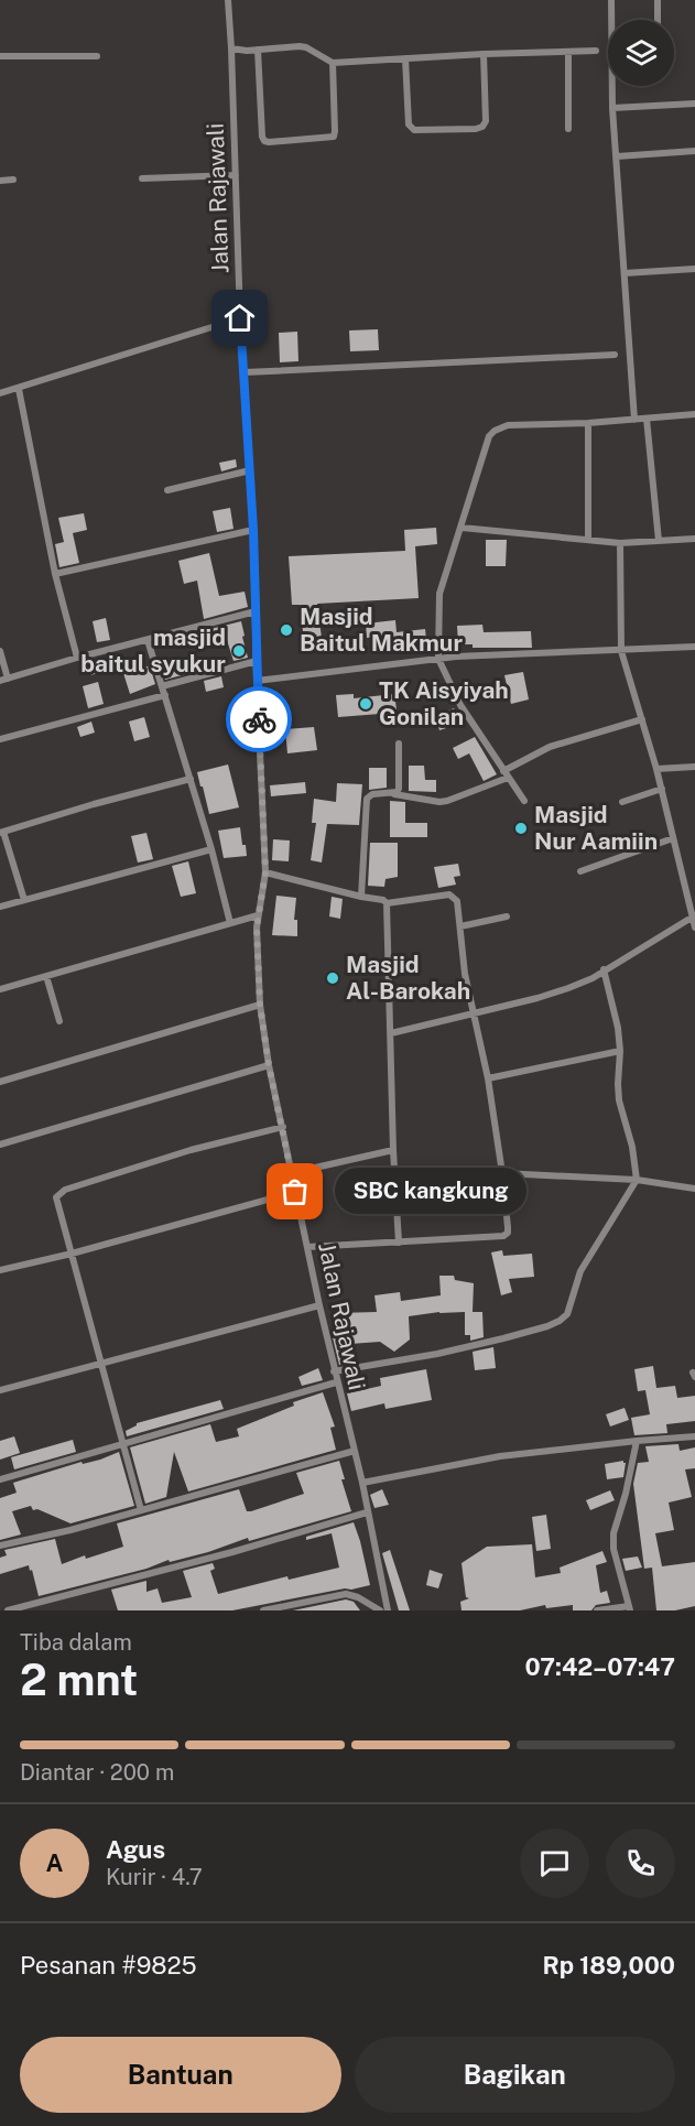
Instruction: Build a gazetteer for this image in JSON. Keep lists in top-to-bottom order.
{
  "streets": {
    "street": ["Jalan Rajawali"]
  },
  "places": [
    "Masjid Baitul Makmur",
    "masjid baitul syukur",
    "TK Aisyiyah Gonilan",
    "Masjid Nur Aamiin",
    "Masjid Al-Barokah",
    "SBC kangkung"
  ],
  "page": {
    "bubble": "SBC kangkung",
    "heading": ["2 mnt", "Tiba dalam", "07:42–07:47"],
    "panel": [
      "Agus",
      "Kurir · 4.7",
      "Pesanan #9825",
      "Rp 189,000"
    ],
    "bar": "Diantar · 200 m",
    "round": "A",
    "buttons": ["Bantuan", "Bagikan"]
  }
}
